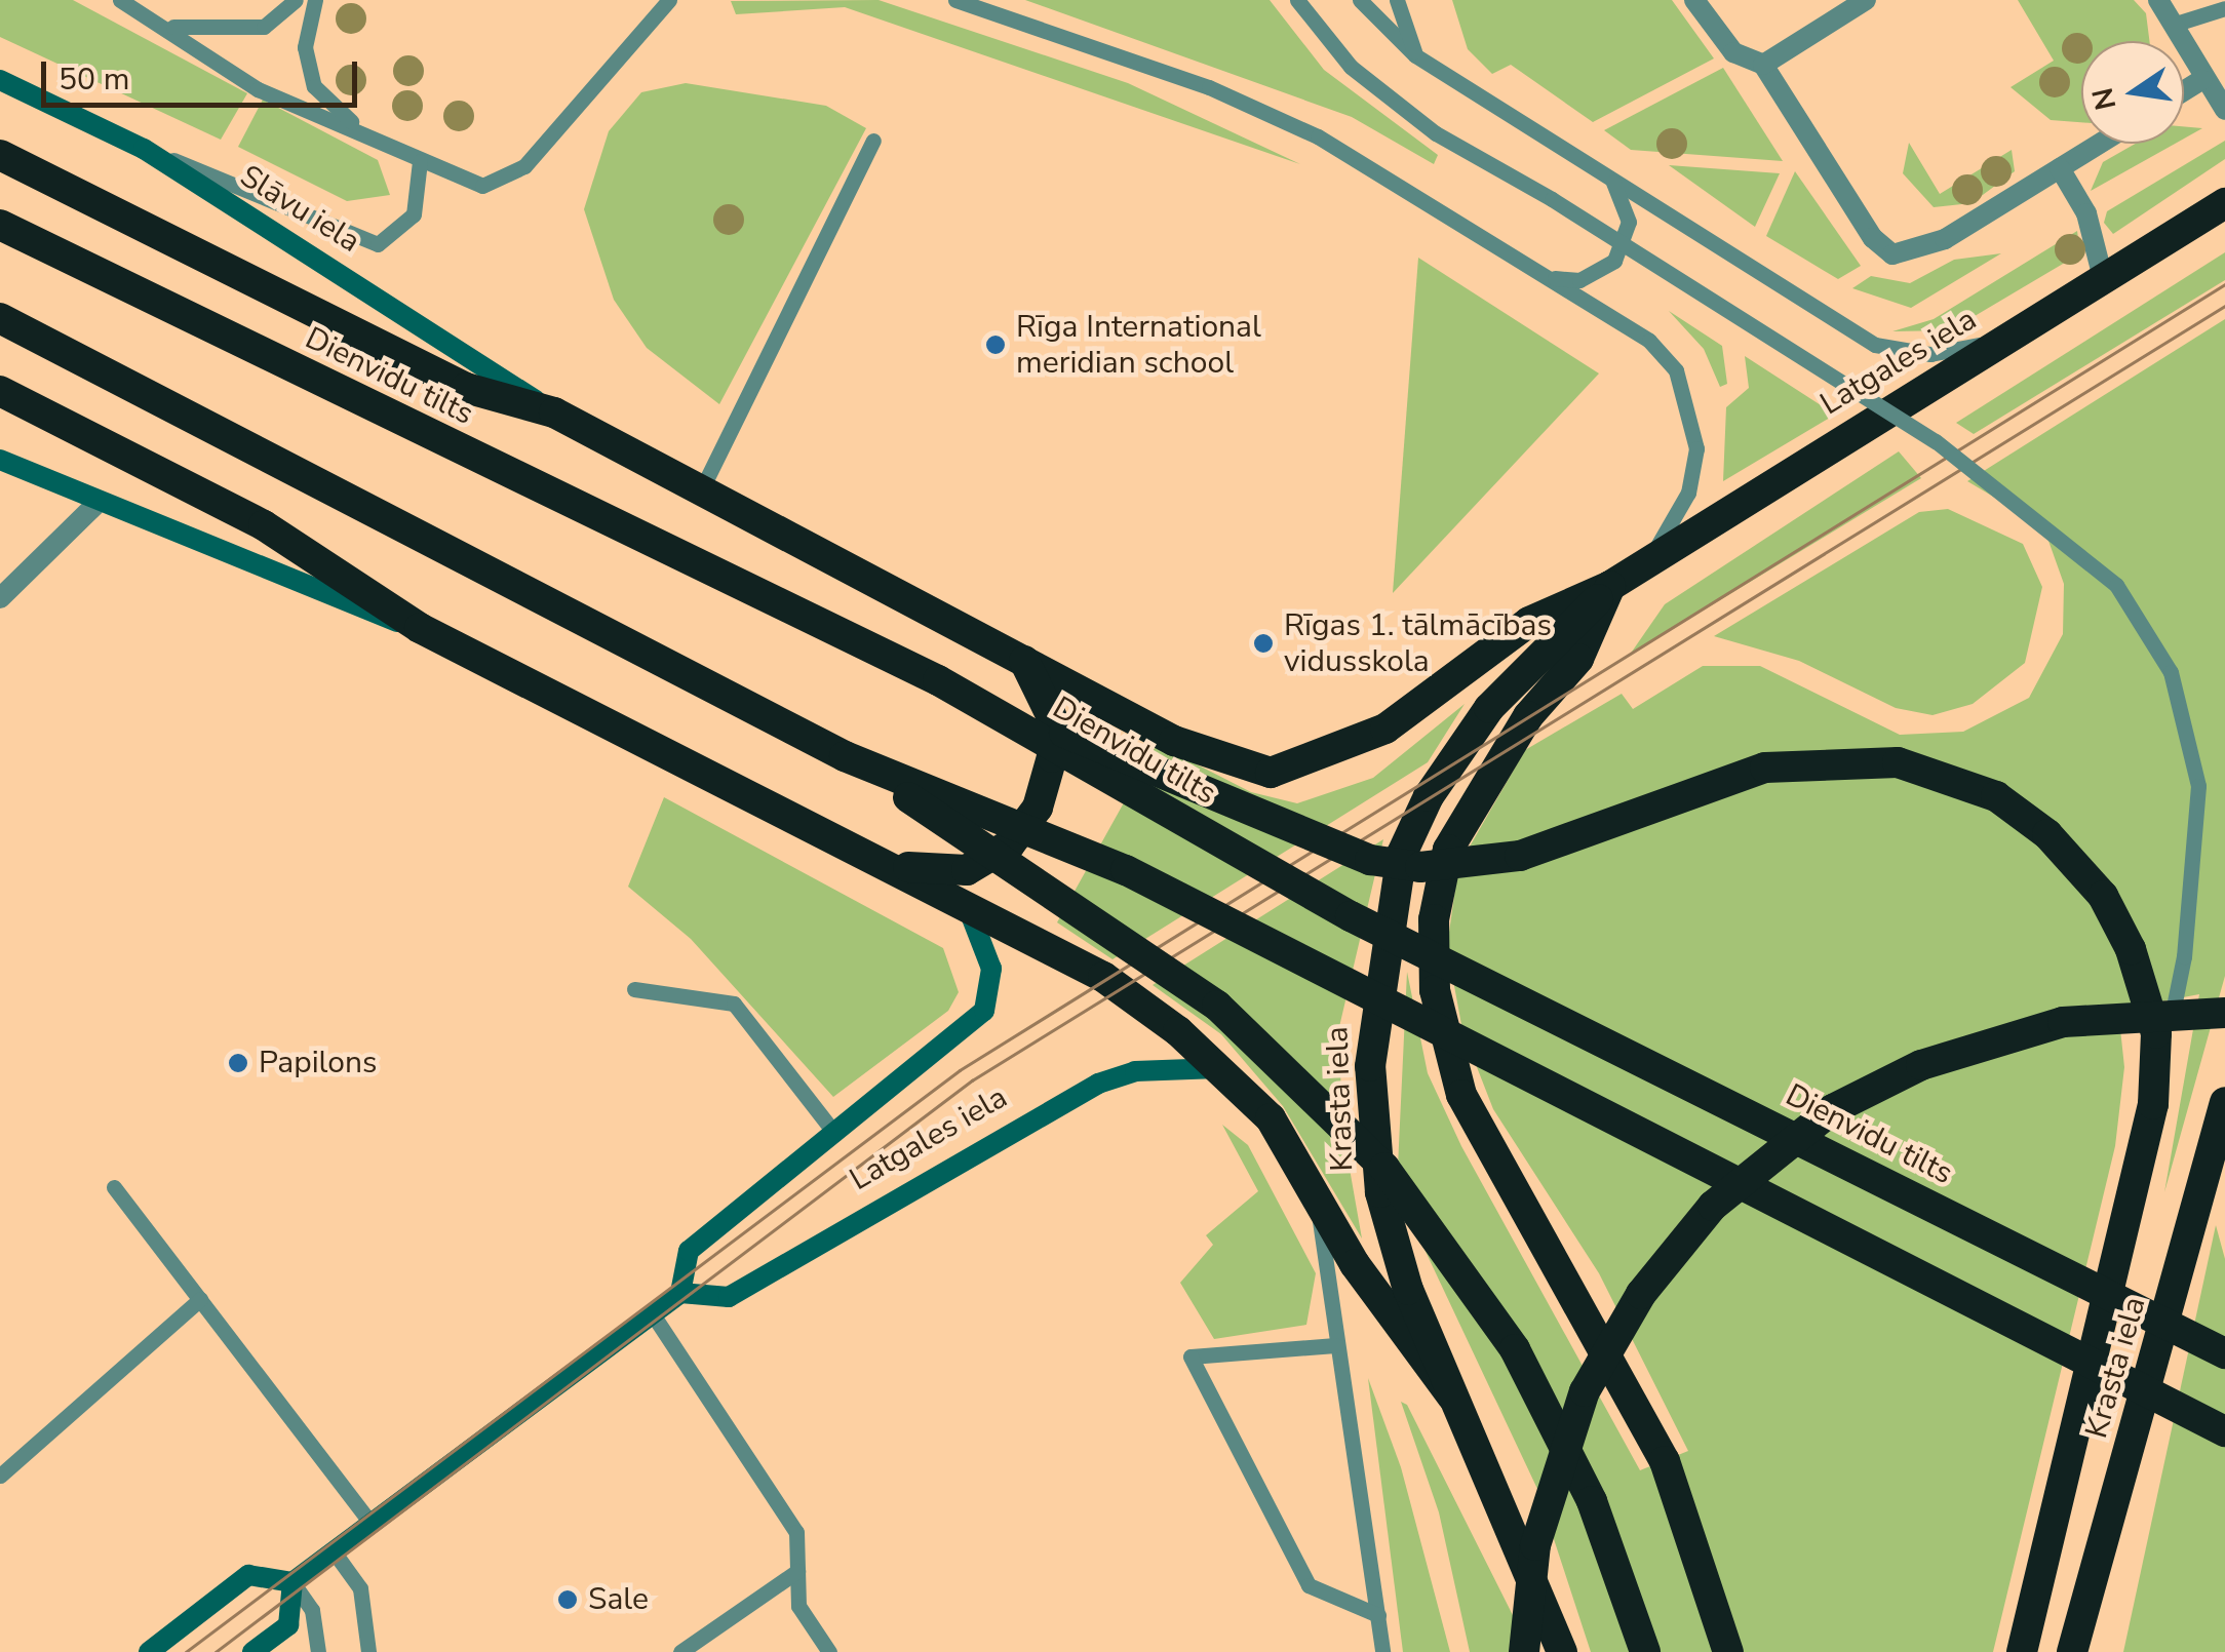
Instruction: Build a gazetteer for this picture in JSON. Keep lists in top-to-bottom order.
{
  "streets": {
    "highway": ["Latgales iela", "Dienvidu tilts", "Krasta iela"],
    "street": ["Slāvu iela"]
  },
  "crossings": [
    ["Latgales iela", "Krasta iela"]
  ],
  "places": [
    "Rīga International meridian school",
    "Rīgas 1. tālmācības vidusskola",
    "Papilons",
    "Sale"
  ],
  "scale_bar": "50 m",
  "north": "left"
}
